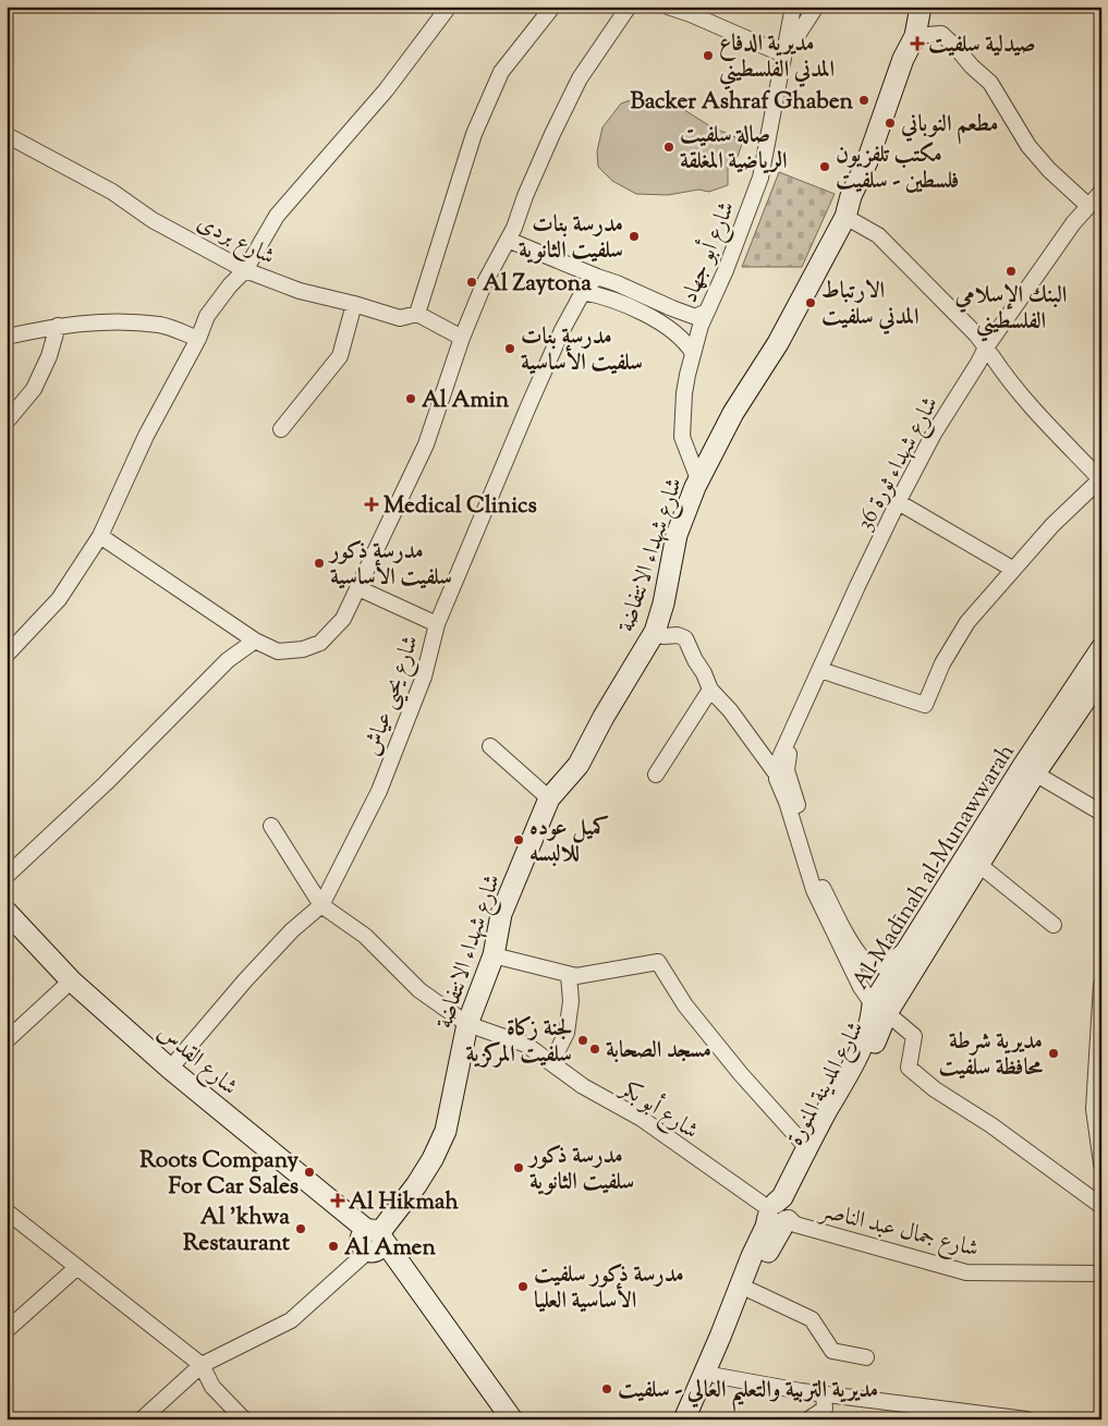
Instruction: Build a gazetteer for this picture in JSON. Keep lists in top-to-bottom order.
{
  "streets": {
    "main road": [
      "شارع شهداء الانتفاضة",
      "Al-Madīnah al-Munawwarah",
      "شارع القدس",
      "شارع المدينة المنورة"
    ],
    "street": [
      "شارع بردى",
      "شارع أبو جهاد",
      "شارع شهداء ثورة 36",
      "شارع يحيى عياش",
      "شارع أبو بكر",
      "شارع جمال عبد الناصر"
    ]
  },
  "crossings": [
    ["شارع أبو جهاد", "شارع شهداء الانتفاضة"],
    ["شارع شهداء الانتفاضة", "شارع القدس"],
    ["شارع شهداء الانتفاضة", "شارع أبو بكر"],
    ["شارع يحيى عياش", "شارع القدس"],
    ["شارع يحيى عياش", "شارع أبو بكر"],
    ["Al-Madīnah al-Munawwarah", "شارع المدينة المنورة"],
    ["Al-Madīnah al-Munawwarah", "شارع أبو بكر"],
    ["Al-Madīnah al-Munawwarah", "شارع جمال عبد الناصر"],
    ["شارع المدينة المنورة", "شارع أبو بكر"],
    ["شارع المدينة المنورة", "شارع جمال عبد الناصر"],
    ["شارع أبو بكر", "شارع جمال عبد الناصر"]
  ],
  "places": {
    "health": ["صيدلية سلفيت", "Medical Clinics", "Al Hikmah"],
    "other": [
      "مديرية الدفاع المدني الفلسطيني",
      "Backer Ashraf Ghaben",
      "مطعم النوباني",
      "صالة سلفيت الرياضية المغلقة",
      "مكتب تلفزيون فلسطين - سلفيت",
      "مدرسة بنات سلفيت الثانوية",
      "البنك الإسلامي الفلسطيني",
      "Al Zaytona",
      "الارتباط المدني سلفيت",
      "مدرسة بنات سلفيت الأساسية",
      "Al Amin",
      "مدرسة ذكور سلفيت الأساسية",
      "كميل عوده للالبسه",
      "لجنة زكاة سلفيت المركزية",
      "مسجد الصحابة",
      "مديرية شرطة محافظة سلفيت",
      "مدرسة ذكور سلفيت الثانوية",
      "Roots Company For Car Sales",
      "Al 'khwa Restaurant",
      "Al Amen",
      "مدرسة ذكور سلفيت الأساسية العليا",
      "مديرية التربية والتعليم العالي - سلفيت"
    ]
  }
}
